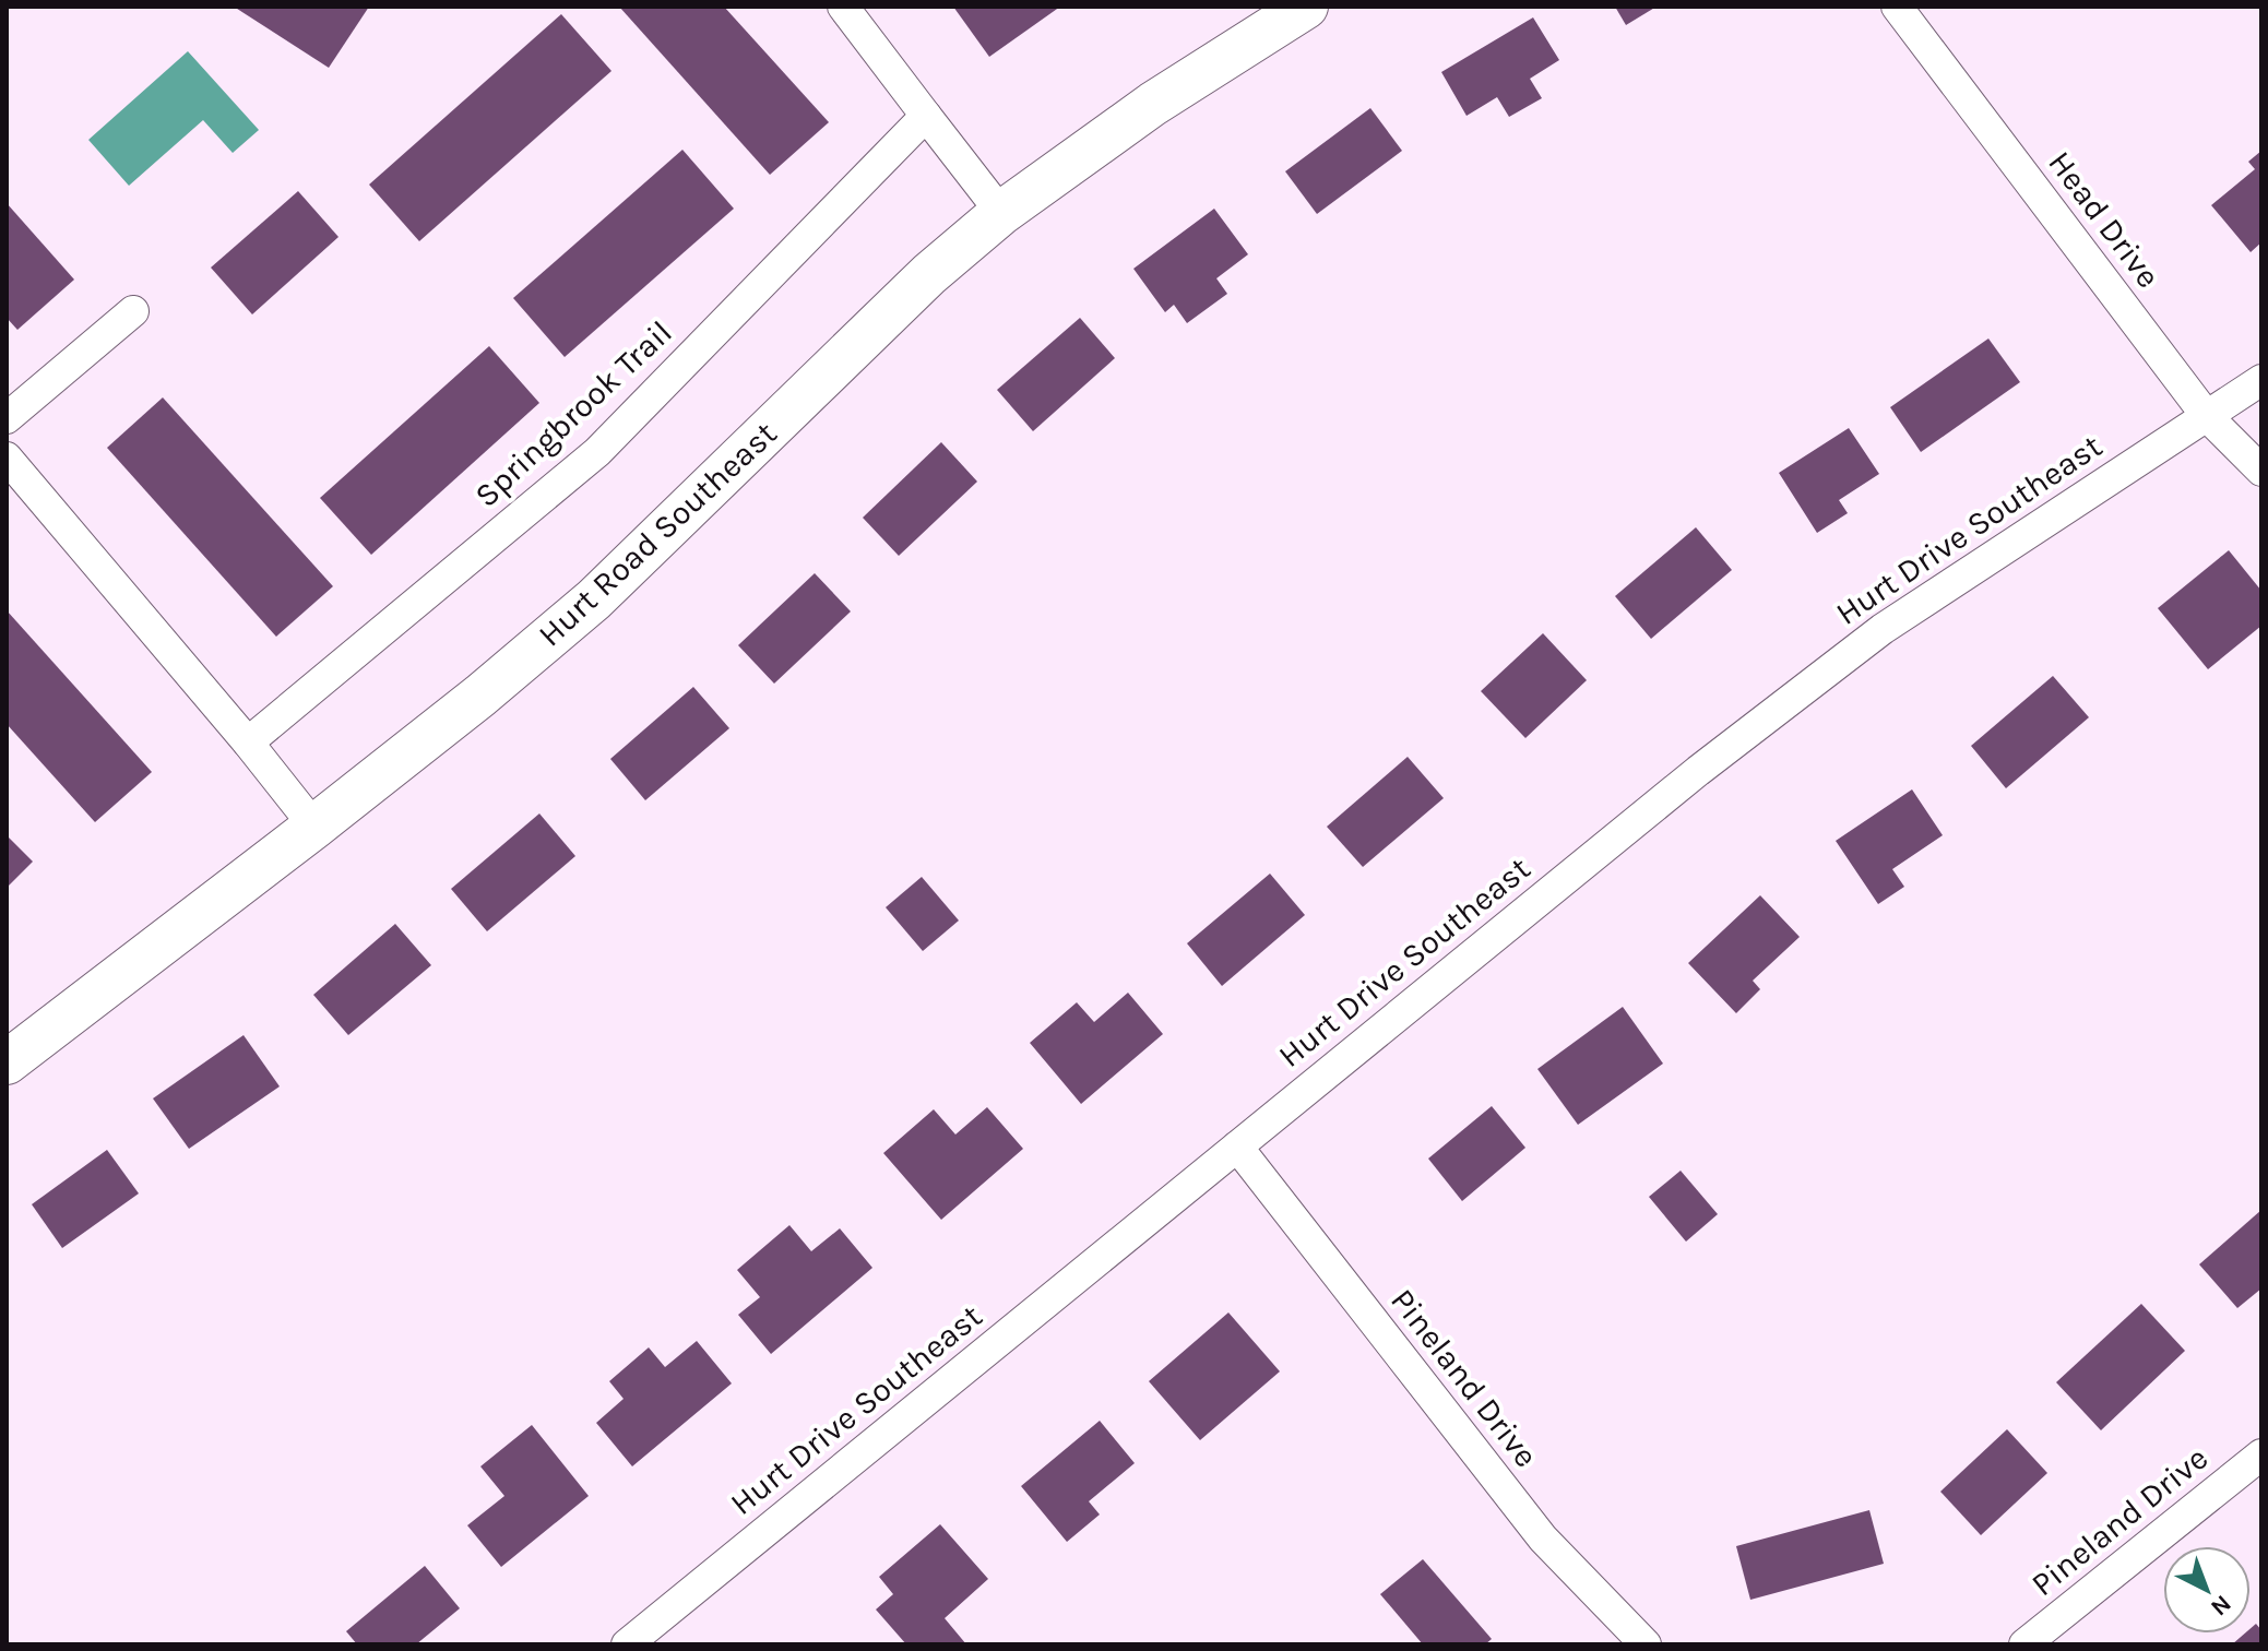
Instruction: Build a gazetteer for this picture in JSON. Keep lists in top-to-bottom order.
{
  "streets": {
    "street": [
      "Head Drive",
      "Springbrook Trail",
      "Hurt Drive Southeast",
      "Hurt Road Southeast",
      "Pineland Drive"
    ]
  },
  "crossings": [
    ["Head Drive", "Hurt Drive Southeast"],
    ["Hurt Drive Southeast", "Pineland Drive"]
  ],
  "north": "bottom right"
}
